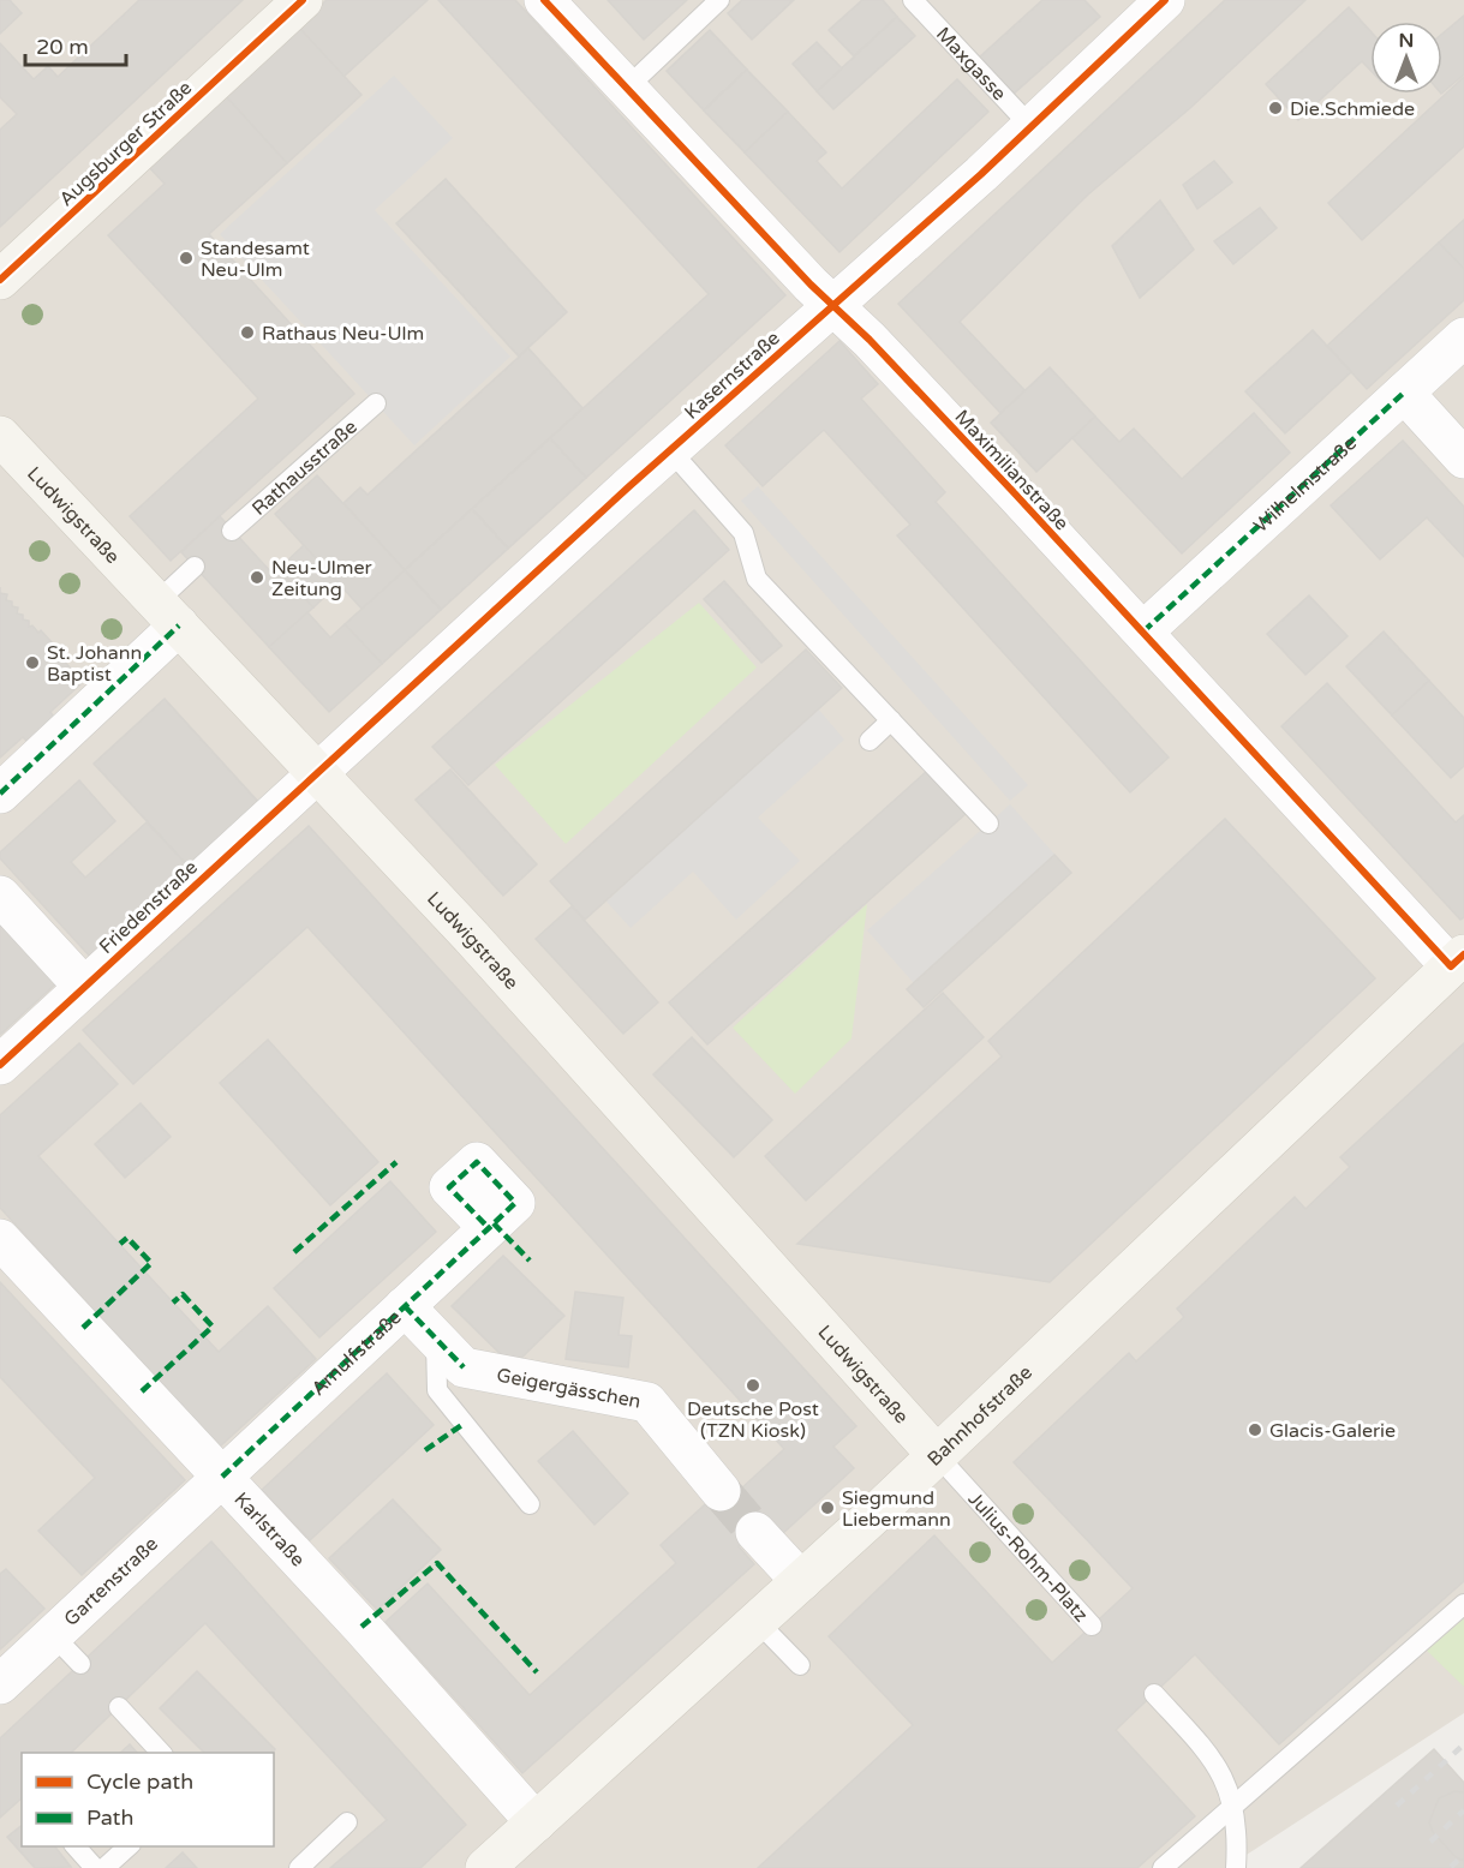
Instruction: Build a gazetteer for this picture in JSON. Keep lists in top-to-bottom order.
{
  "streets": {
    "street": [
      "Augsburger Straße",
      "Kasernstraße",
      "Maximilianstraße",
      "Wilhelmstraße",
      "Ludwigstraße",
      "Friedenstraße",
      "Arnulfstraße",
      "Geigergässchen",
      "Bahnhofstraße",
      "Karlstraße",
      "Gartenstraße"
    ],
    "lane": ["Maxgasse", "Rathausstraße", "Julius-Rohm-Platz"]
  },
  "crossings": [
    ["Maxgasse", "Kasernstraße"],
    ["Kasernstraße", "Maximilianstraße"],
    ["Kasernstraße", "Ludwigstraße"],
    ["Kasernstraße", "Friedenstraße"],
    ["Maximilianstraße", "Wilhelmstraße"],
    ["Maximilianstraße", "Bahnhofstraße"],
    ["Ludwigstraße", "Friedenstraße"],
    ["Ludwigstraße", "Bahnhofstraße"],
    ["Ludwigstraße", "Julius-Rohm-Platz"],
    ["Arnulfstraße", "Geigergässchen"],
    ["Arnulfstraße", "Karlstraße"],
    ["Arnulfstraße", "Gartenstraße"],
    ["Bahnhofstraße", "Karlstraße"],
    ["Bahnhofstraße", "Julius-Rohm-Platz"],
    ["Karlstraße", "Gartenstraße"]
  ],
  "places": [
    "Die.Schmiede",
    "Standesamt Neu-Ulm",
    "Rathaus Neu-Ulm",
    "Neu-Ulmer Zeitung",
    "St. Johann Baptist",
    "Deutsche Post (TZN Kiosk)",
    "Glacis-Galerie",
    "Siegmund Liebermann"
  ],
  "legend": ["Cycle path", "Path"],
  "scale_bar": "20 m",
  "north": "top"
}
